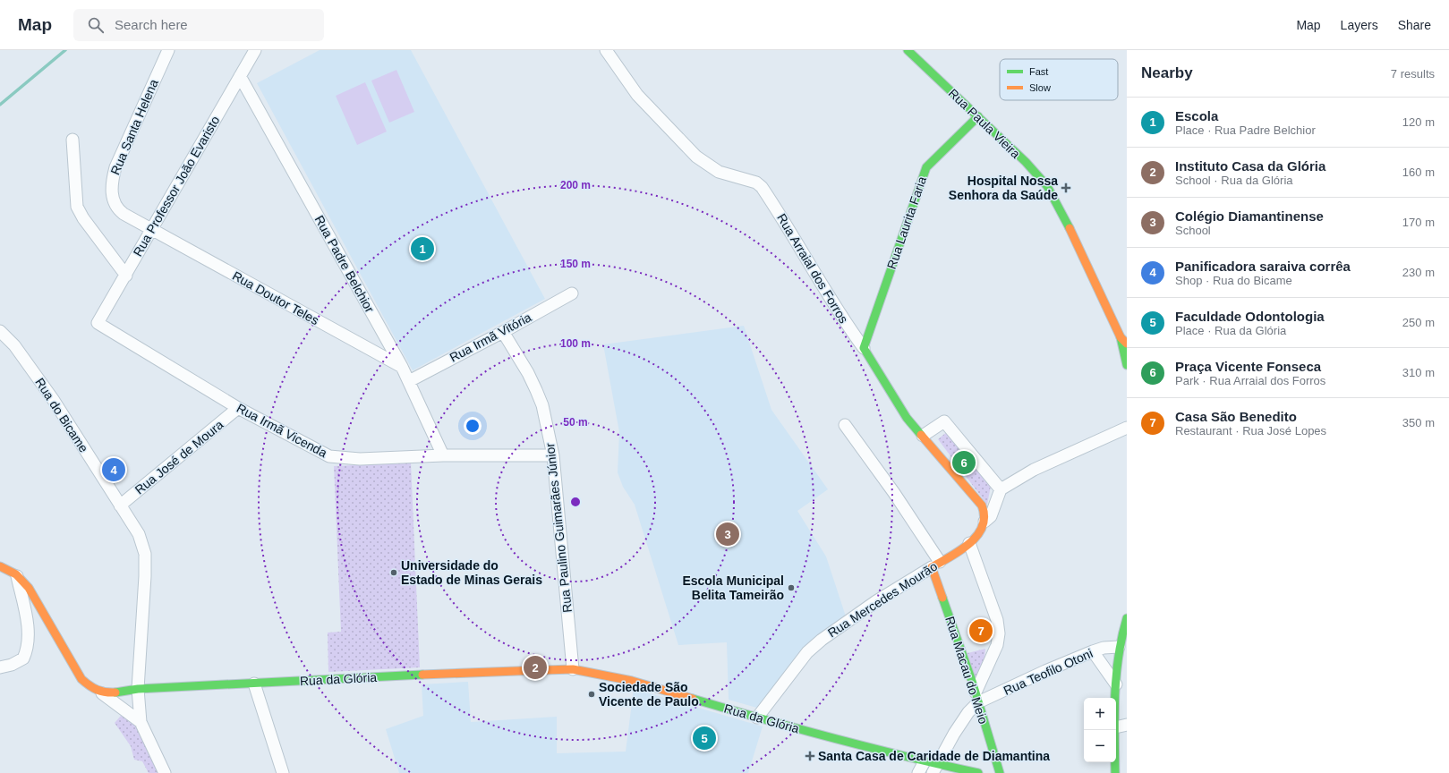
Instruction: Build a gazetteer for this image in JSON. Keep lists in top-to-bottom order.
{
  "streets": {
    "main road": [
      "Rua Paula Vieira",
      "Rua Laurita Faria",
      "Rua Arraial dos Forros",
      "Rua Mercedes Mourão",
      "Rua Macau do Meio",
      "Rua da Glória"
    ],
    "street": [
      "Rua Santa Helena",
      "Rua Professor João Evaristo",
      "Rua Padre Belchior",
      "Rua Doutor Teles",
      "Rua Irmã Vitória",
      "Rua do Bicame",
      "Rua Irmã Vicenda",
      "Rua José de Moura",
      "Rua Paulino Guimarães Júnior",
      "Rua Teofilo Otoni"
    ]
  },
  "crossings": [
    ["Rua Paula Vieira", "Rua Laurita Faria"],
    ["Rua Santa Helena", "Rua Professor João Evaristo"],
    ["Rua Santa Helena", "Rua Doutor Teles"],
    ["Rua Professor João Evaristo", "Rua Padre Belchior"],
    ["Rua Professor João Evaristo", "Rua Doutor Teles"],
    ["Rua Professor João Evaristo", "Rua Irmã Vicenda"],
    ["Rua Laurita Faria", "Rua Arraial dos Forros"],
    ["Rua Padre Belchior", "Rua Doutor Teles"],
    ["Rua Padre Belchior", "Rua Irmã Vitória"],
    ["Rua Padre Belchior", "Rua Irmã Vicenda"],
    ["Rua Arraial dos Forros", "Rua Mercedes Mourão"],
    ["Rua Irmã Vitória", "Rua Paulino Guimarães Júnior"],
    ["Rua do Bicame", "Rua José de Moura"],
    ["Rua do Bicame", "Rua da Glória"],
    ["Rua Irmã Vicenda", "Rua José de Moura"],
    ["Rua Irmã Vicenda", "Rua Paulino Guimarães Júnior"],
    ["Rua Paulino Guimarães Júnior", "Rua da Glória"],
    ["Rua Mercedes Mourão", "Rua Macau do Meio"],
    ["Rua Mercedes Mourão", "Rua da Glória"],
    ["Rua Macau do Meio", "Rua Teofilo Otoni"]
  ],
  "places": {
    "health": ["Hospital Nossa Senhora da Saúde", "Santa Casa de Caridade de Diamantina"],
    "other": ["Universidade do Estado de Minas Gerais", "Escola Municipal Belita Tameirão", "Sociedade São Vicente de Paulo"]
  },
  "legend": ["Fast", "Slow"],
  "page": {
    "header": "Map",
    "search": "Search here",
    "nav": ["Map", "Layers", "Share"],
    "heading": ["Nearby", "7 results"],
    "list": [
      {
        "mark": "1",
        "name": "Escola",
        "note": "Place · Rua Padre Belchior",
        "value": "120 m"
      },
      {
        "mark": "2",
        "name": "Instituto Casa da Glória",
        "note": "School · Rua da Glória",
        "value": "160 m"
      },
      {
        "mark": "3",
        "name": "Colégio Diamantinense",
        "note": "School",
        "value": "170 m"
      },
      {
        "mark": "4",
        "name": "Panificadora saraiva corrêa",
        "note": "Shop · Rua do Bicame",
        "value": "230 m"
      },
      {
        "mark": "5",
        "name": "Faculdade Odontologia",
        "note": "Place · Rua da Glória",
        "value": "250 m"
      },
      {
        "mark": "6",
        "name": "Praça Vicente Fonseca",
        "note": "Park · Rua Arraial dos Forros",
        "value": "310 m"
      },
      {
        "mark": "7",
        "name": "Casa São Benedito",
        "note": "Restaurant · Rua José Lopes",
        "value": "350 m"
      }
    ],
    "pins": [
      "1",
      "6",
      "4",
      "3",
      "7",
      "2",
      "5"
    ],
    "map_buttons": ["+", "−"]
  },
  "rings": [
    "200 m",
    "150 m",
    "100 m",
    "50 m"
  ]
}
